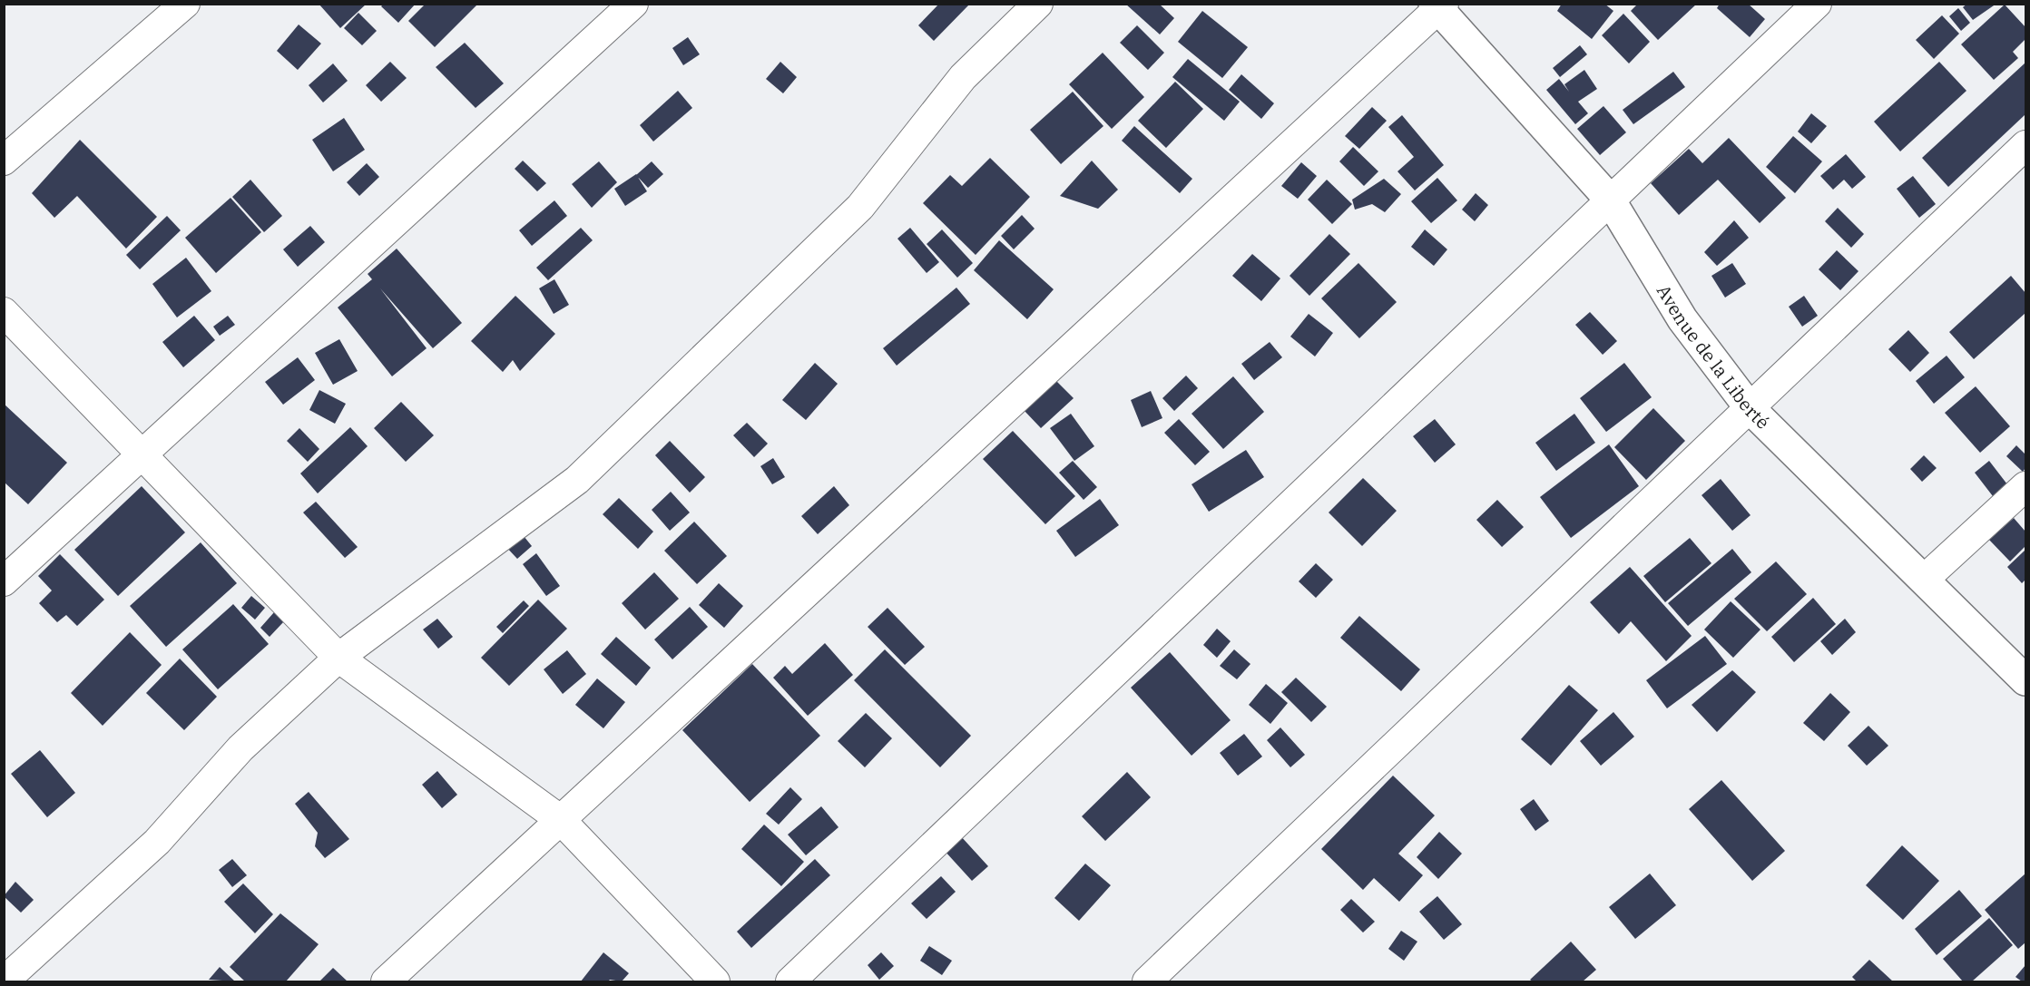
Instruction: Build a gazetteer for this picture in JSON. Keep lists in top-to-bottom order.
{
  "streets": {
    "street": ["Avenue de la Liberté"]
  }
}
